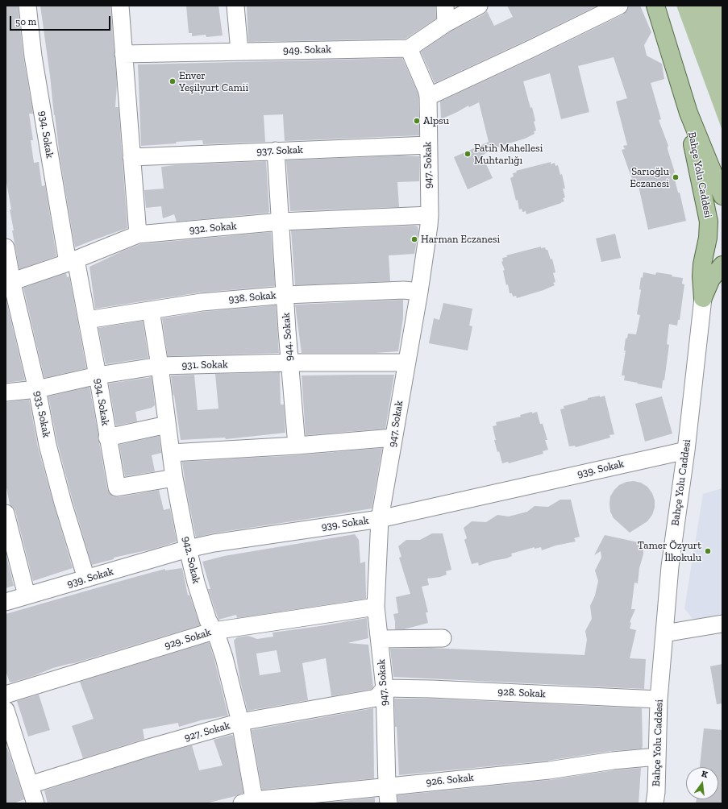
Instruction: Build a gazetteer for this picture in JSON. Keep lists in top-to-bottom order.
{
  "streets": {
    "main road": ["Bahçe Yolu Caddesi"],
    "street": [
      "949. Sokak",
      "934. Sokak",
      "937. Sokak",
      "947. Sokak",
      "932. Sokak",
      "938. Sokak",
      "944. Sokak",
      "931. Sokak",
      "933. Sokak",
      "939. Sokak",
      "942. Sokak",
      "929. Sokak",
      "928. Sokak",
      "927. Sokak",
      "926. Sokak"
    ]
  },
  "crossings": [
    ["949. Sokak", "947. Sokak"],
    ["934. Sokak", "932. Sokak"],
    ["934. Sokak", "938. Sokak"],
    ["934. Sokak", "931. Sokak"],
    ["934. Sokak", "942. Sokak"],
    ["937. Sokak", "947. Sokak"],
    ["937. Sokak", "944. Sokak"],
    ["947. Sokak", "932. Sokak"],
    ["947. Sokak", "938. Sokak"],
    ["947. Sokak", "931. Sokak"],
    ["947. Sokak", "939. Sokak"],
    ["947. Sokak", "929. Sokak"],
    ["947. Sokak", "928. Sokak"],
    ["947. Sokak", "927. Sokak"],
    ["947. Sokak", "926. Sokak"],
    ["Bahçe Yolu Caddesi", "939. Sokak"],
    ["Bahçe Yolu Caddesi", "928. Sokak"],
    ["Bahçe Yolu Caddesi", "926. Sokak"],
    ["932. Sokak", "944. Sokak"],
    ["932. Sokak", "933. Sokak"],
    ["938. Sokak", "944. Sokak"],
    ["938. Sokak", "942. Sokak"],
    ["944. Sokak", "931. Sokak"],
    ["931. Sokak", "933. Sokak"],
    ["931. Sokak", "942. Sokak"],
    ["933. Sokak", "939. Sokak"],
    ["939. Sokak", "942. Sokak"],
    ["942. Sokak", "929. Sokak"],
    ["942. Sokak", "927. Sokak"],
    ["942. Sokak", "926. Sokak"],
    ["928. Sokak", "927. Sokak"]
  ],
  "places": [
    "Enver Yeşilyurt Camii",
    "Alpsu",
    "Fatih Mahellesi Muhtarlığı",
    "Sarıoğlu Eczanesi",
    "Harman Eczanesi",
    "Tamer Özyurt İlkokulu"
  ],
  "scale_bar": "50 m",
  "north": "top"
}
